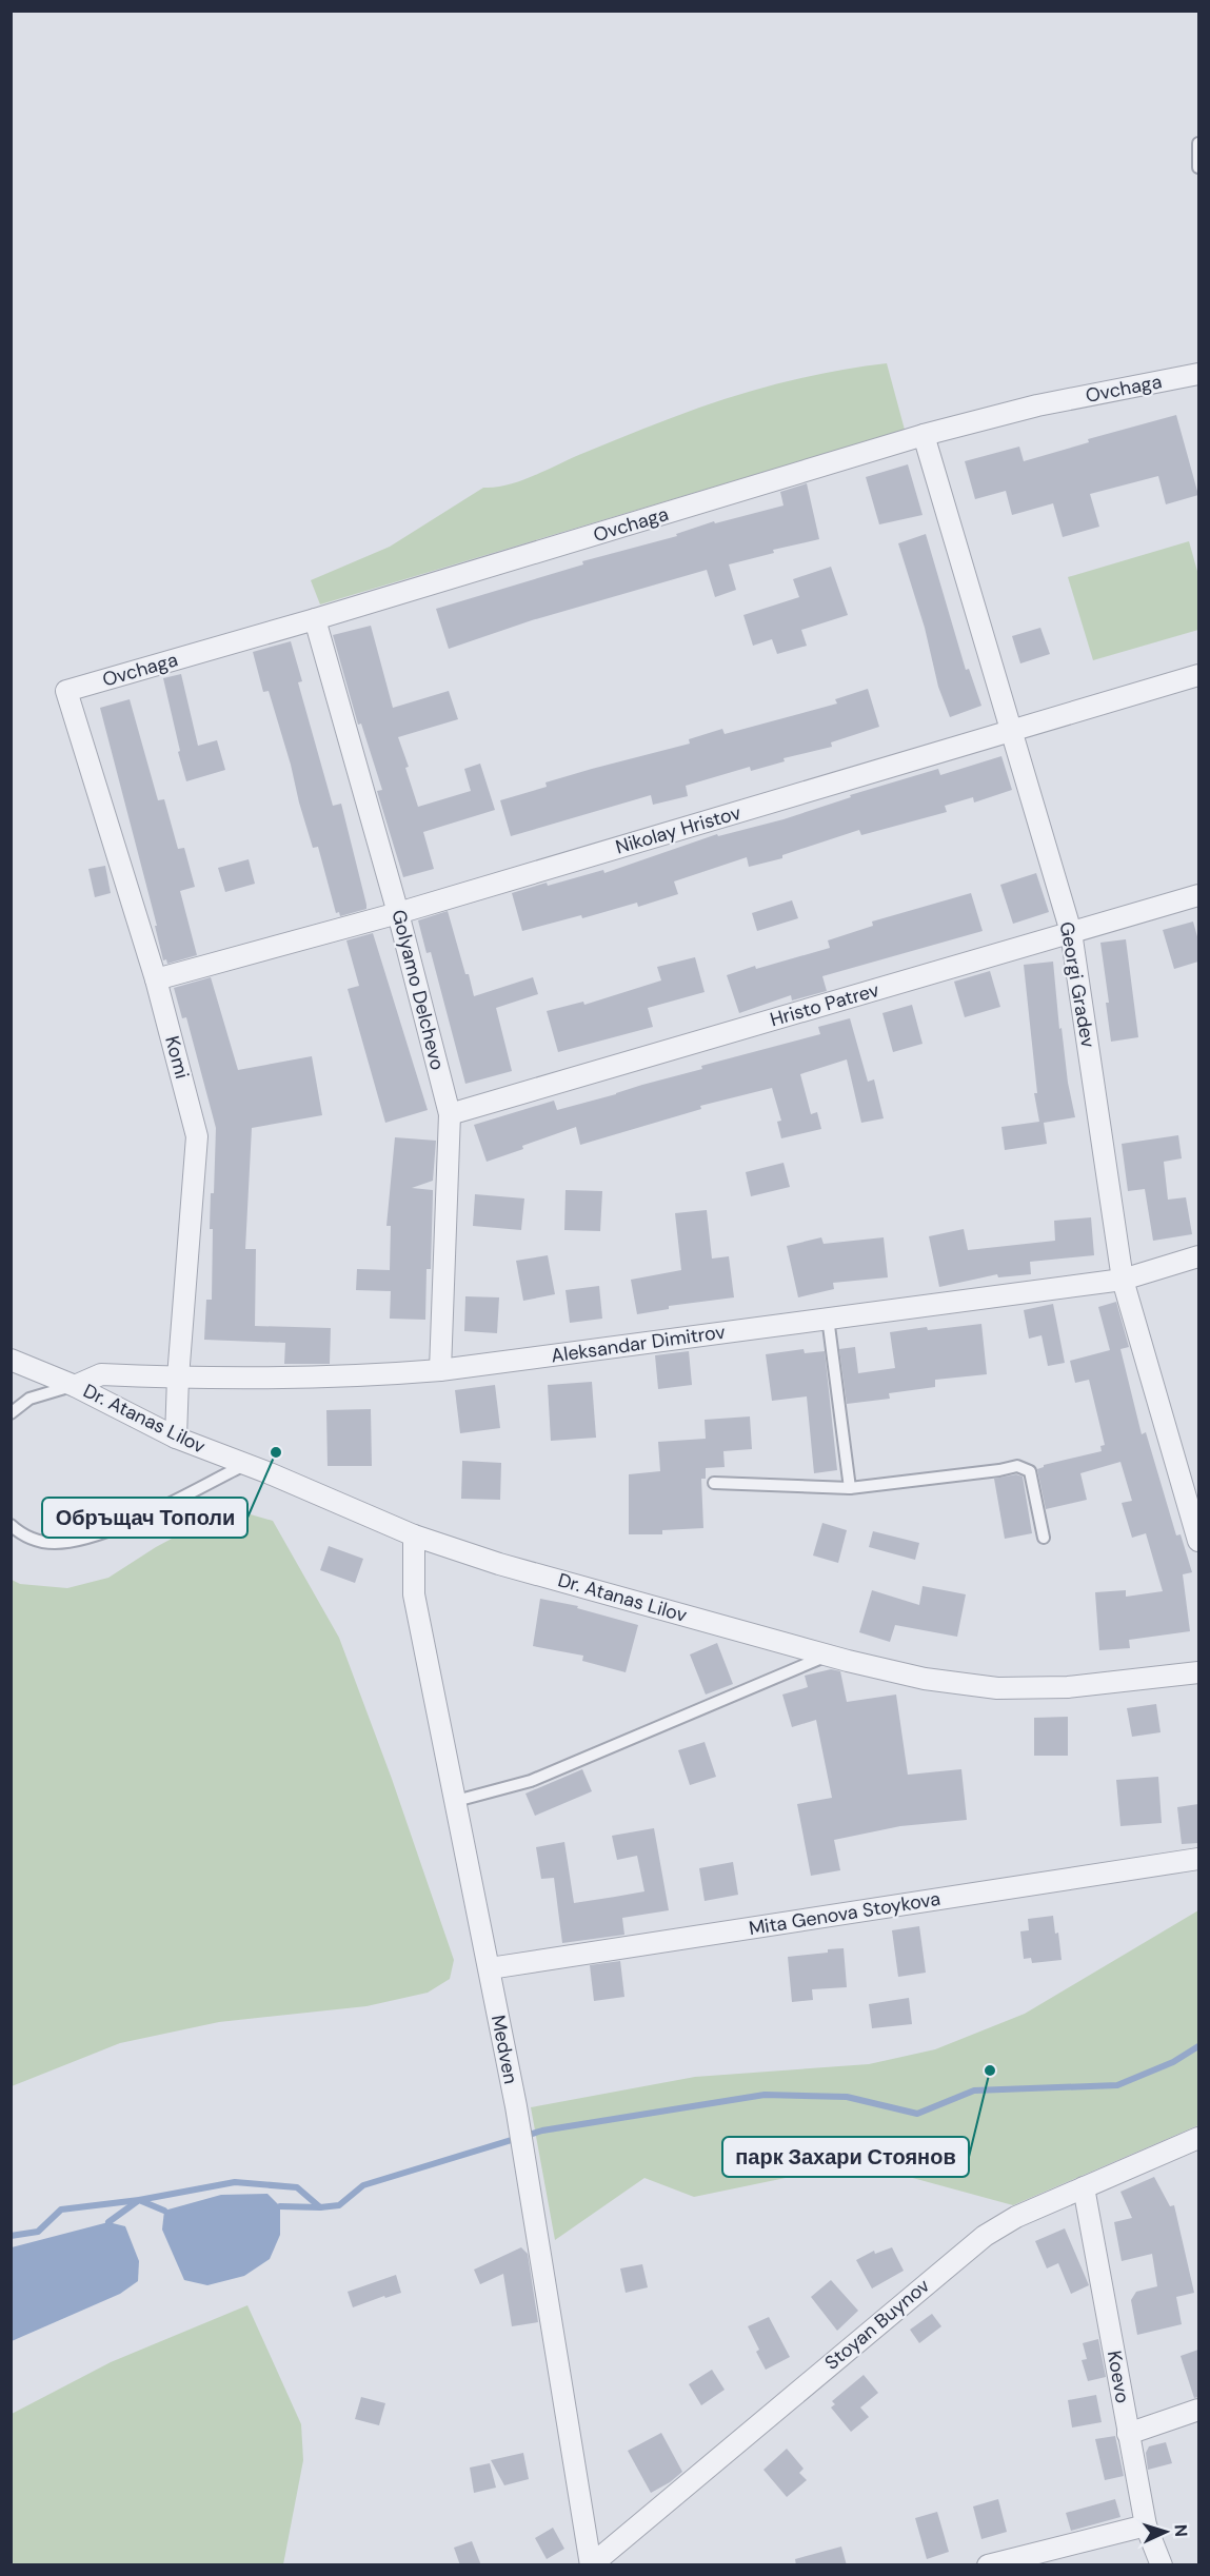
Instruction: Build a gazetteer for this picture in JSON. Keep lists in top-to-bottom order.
{
  "streets": {
    "street": [
      "Ovchaga",
      "Nikolay Hristov",
      "Georgi Gradev",
      "Golyamo Delchevo",
      "Hristo Patrev",
      "Komi",
      "Aleksandar Dimitrov",
      "Dr. Atanas Lilov",
      "Mita Genova Stoykova",
      "Medven",
      "Stoyan Buynov",
      "Koevo"
    ]
  },
  "crossings": [
    ["Ovchaga", "Georgi Gradev"],
    ["Ovchaga", "Golyamo Delchevo"],
    ["Ovchaga", "Komi"],
    ["Nikolay Hristov", "Georgi Gradev"],
    ["Nikolay Hristov", "Golyamo Delchevo"],
    ["Nikolay Hristov", "Komi"],
    ["Georgi Gradev", "Hristo Patrev"],
    ["Georgi Gradev", "Aleksandar Dimitrov"],
    ["Golyamo Delchevo", "Hristo Patrev"],
    ["Golyamo Delchevo", "Aleksandar Dimitrov"],
    ["Komi", "Aleksandar Dimitrov"],
    ["Komi", "Dr. Atanas Lilov"],
    ["Aleksandar Dimitrov", "Dr. Atanas Lilov"],
    ["Dr. Atanas Lilov", "Medven"],
    ["Mita Genova Stoykova", "Medven"],
    ["Medven", "Stoyan Buynov"],
    ["Stoyan Buynov", "Koevo"]
  ],
  "places": ["Обръщач Тополи", "парк Захари Стоянов"],
  "north": "right"
}
